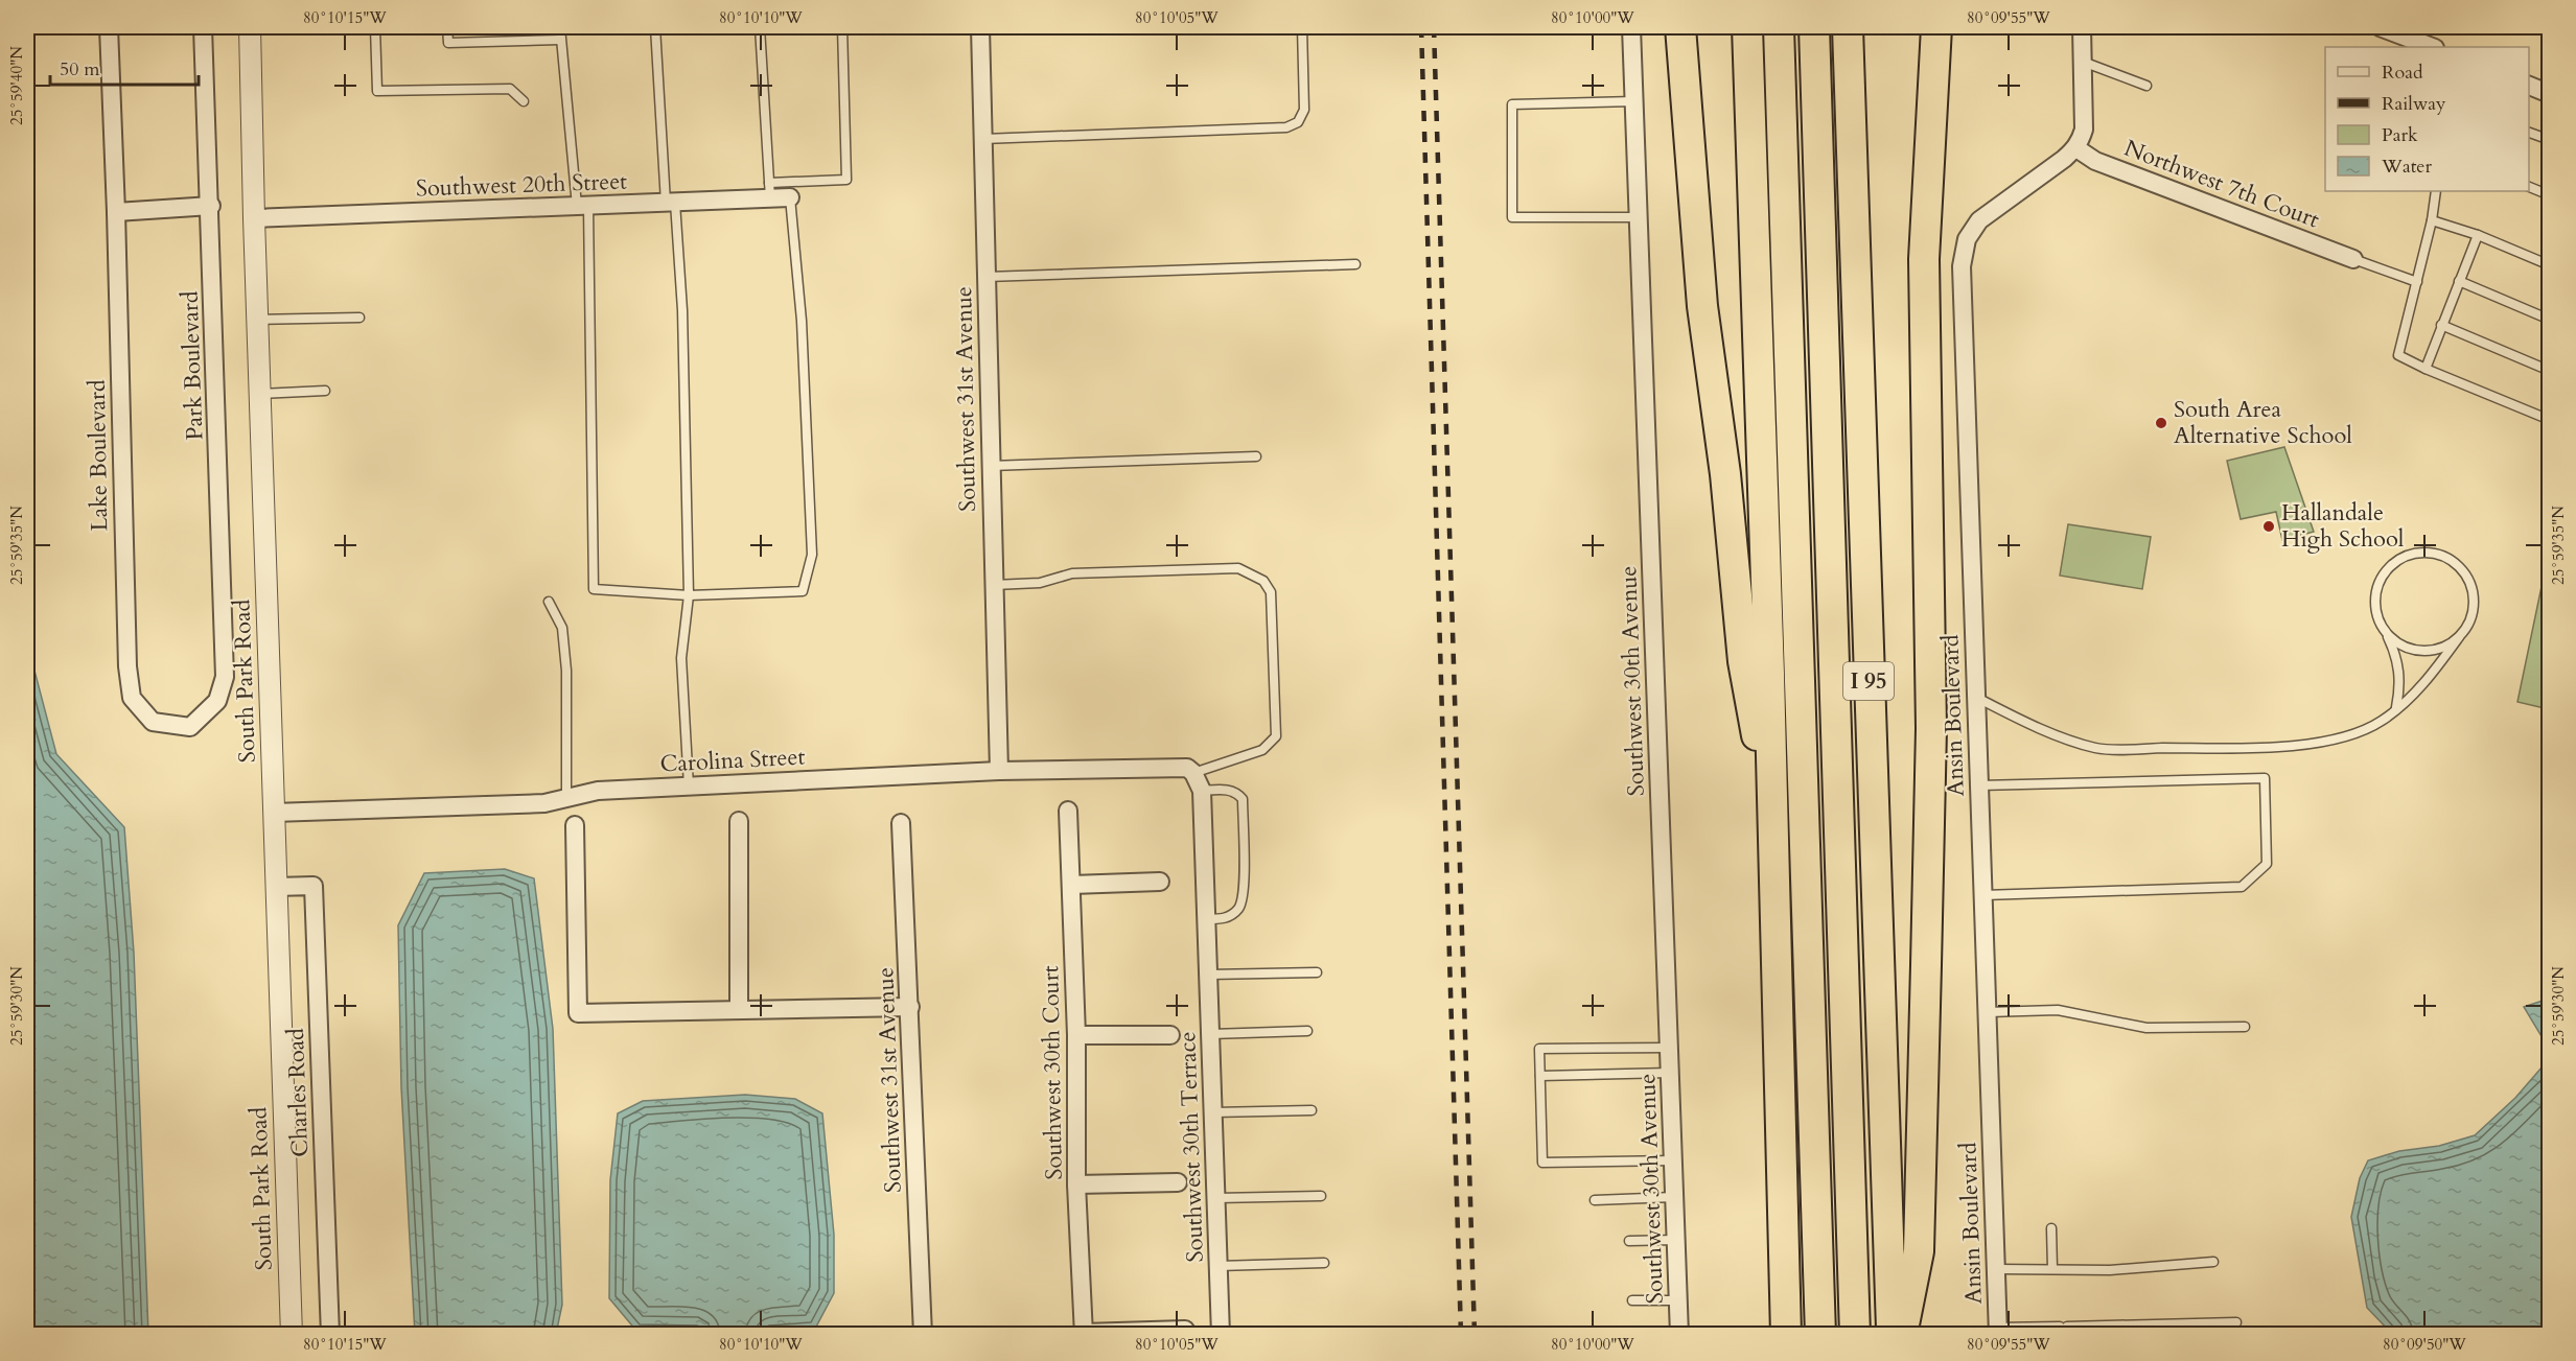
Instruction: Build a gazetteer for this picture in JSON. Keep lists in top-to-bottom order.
{
  "streets": {
    "highway": ["I 95"],
    "street": [
      "Northwest 7th Court",
      "Southwest 20th Street",
      "Park Boulevard",
      "Southwest 31st Avenue",
      "Lake Boulevard",
      "South Park Road",
      "Southwest 30th Avenue",
      "Ansin Boulevard",
      "Carolina Street",
      "Southwest 30th Court",
      "Charles Road",
      "Southwest 30th Terrace"
    ]
  },
  "crossings": [
    ["Northwest 7th Court", "Ansin Boulevard"],
    ["Southwest 20th Street", "South Park Road"],
    ["Park Boulevard", "Lake Boulevard"],
    ["Southwest 31st Avenue", "Carolina Street"],
    ["South Park Road", "Carolina Street"],
    ["South Park Road", "Charles Road"],
    ["Carolina Street", "Southwest 30th Terrace"]
  ],
  "places": ["South Area Alternative School", "Hallandale High School"],
  "legend": [
    "Road",
    "Railway",
    "Park",
    "Water"
  ],
  "scale_bar": "50 m",
  "coordinates": [
    "80°10'15\"W",
    "80°10'10\"W",
    "80°10'05\"W",
    "80°10'00\"W",
    "80°09'55\"W",
    "25°59'40\"N",
    "25°59'35\"N",
    "25°59'30\"N",
    "80°09'50\"W"
  ]
}
